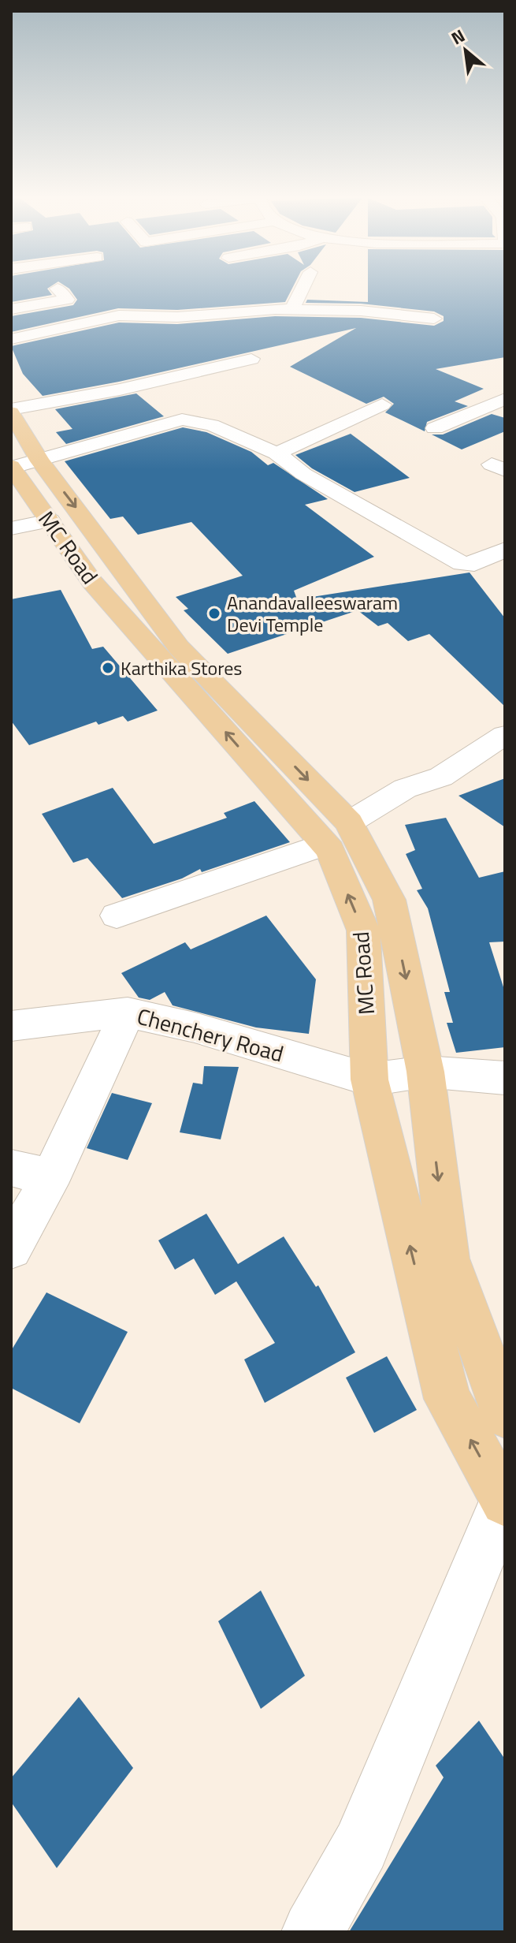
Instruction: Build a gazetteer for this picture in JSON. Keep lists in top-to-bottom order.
{
  "streets": {
    "main road": ["MC Road"],
    "street": ["Chenchery Road"]
  },
  "crossings": [
    ["MC Road", "Chenchery Road"]
  ],
  "places": ["Anandavalleeswaram Devi Temple", "Karthika Stores"],
  "north": "top left"
}
